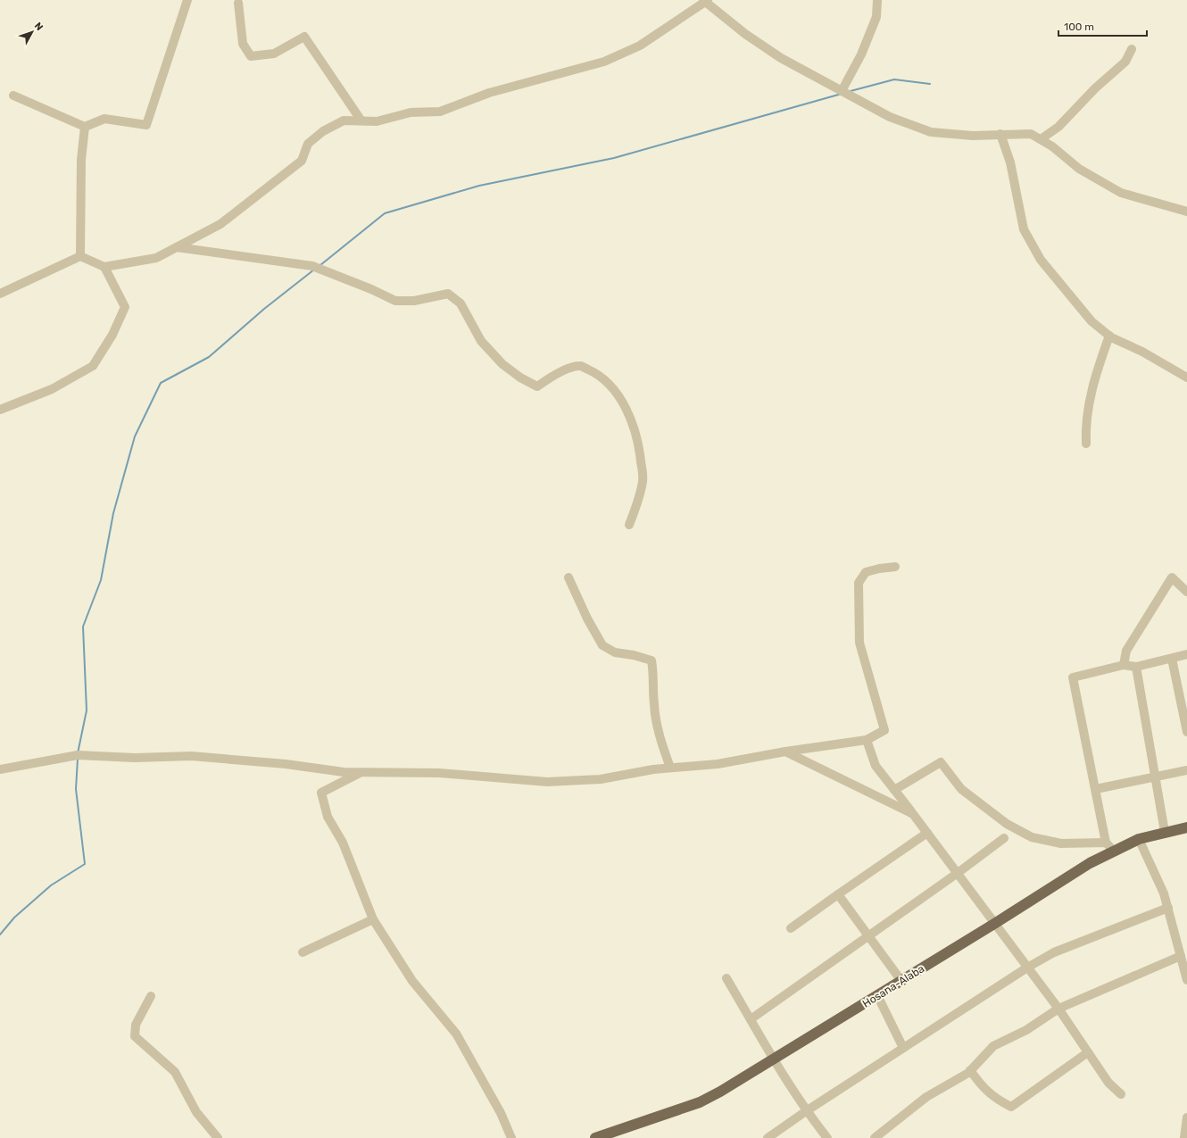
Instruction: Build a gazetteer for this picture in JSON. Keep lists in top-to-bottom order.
{
  "streets": {
    "main road": ["Hosana-Alaba"]
  },
  "scale_bar": "100 m",
  "north": "top right"
}
